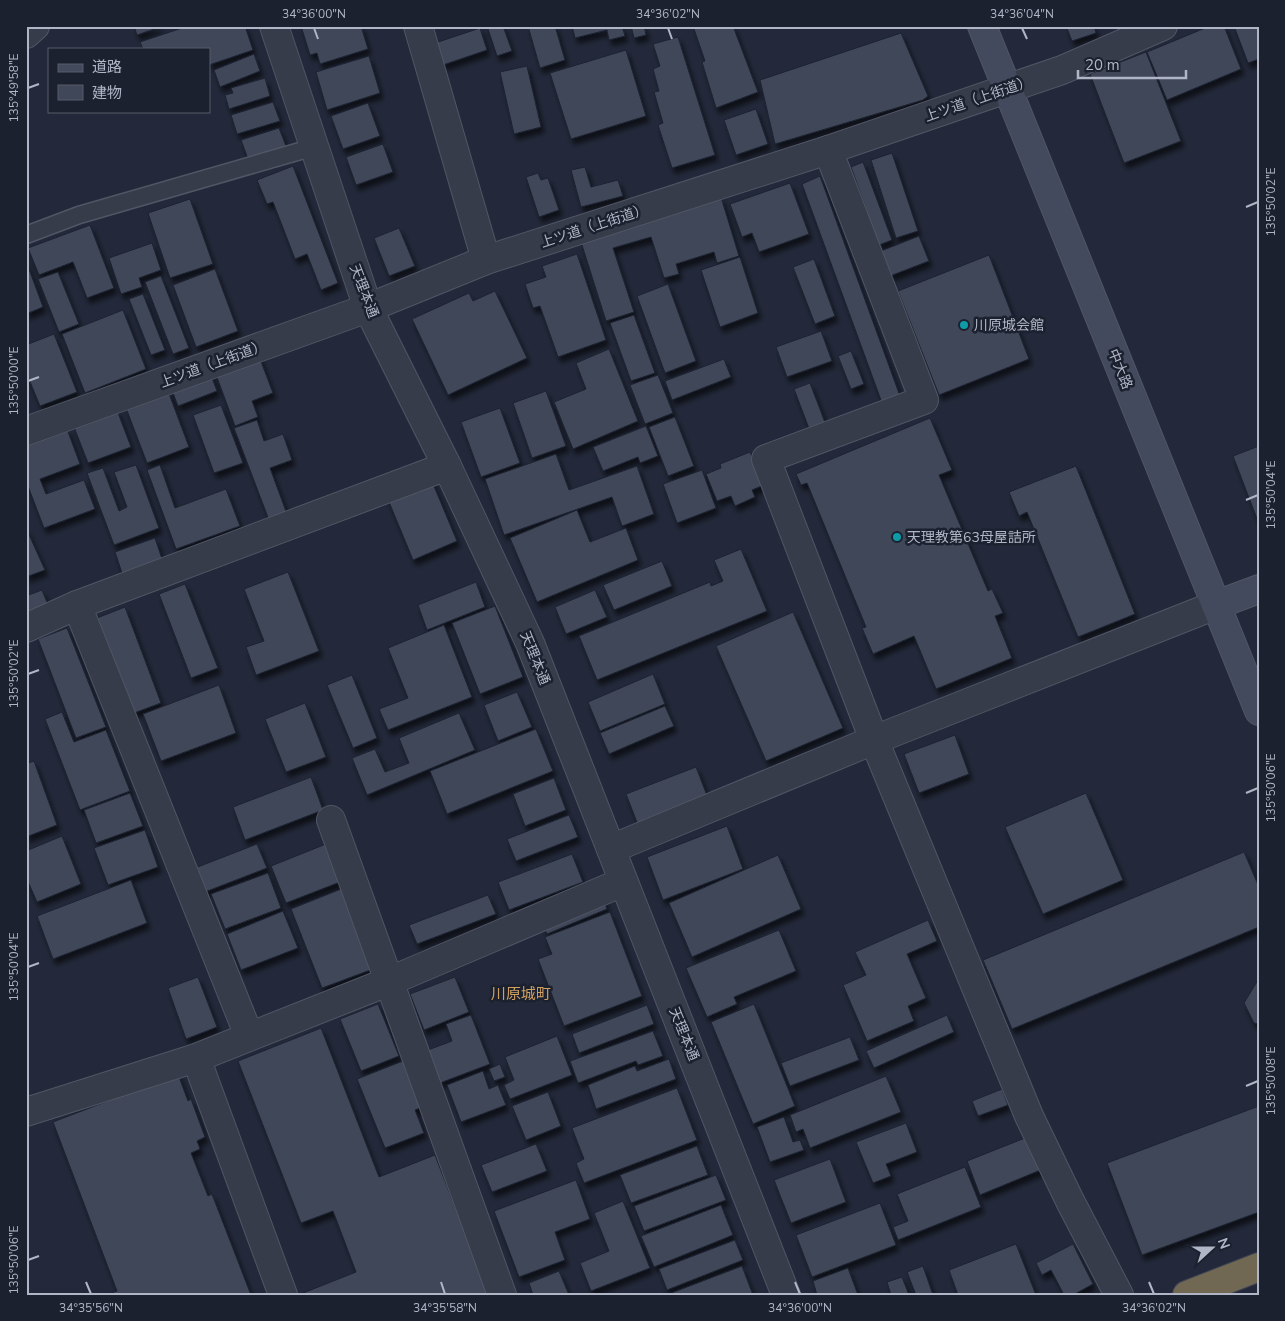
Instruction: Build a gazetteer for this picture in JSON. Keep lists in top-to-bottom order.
{
  "streets": {
    "street": ["上ツ道（上街道）", "天理本通", "中大路"]
  },
  "crossings": [
    ["上ツ道（上街道）", "天理本通"],
    ["上ツ道（上街道）", "中大路"]
  ],
  "districts": ["川原城町"],
  "places": ["川原城会館", "天理教第63母屋詰所"],
  "legend": ["道路", "建物"],
  "scale_bar": "20 m",
  "north": "right",
  "coordinates": [
    "34°36'00\"N",
    "34°36'02\"N",
    "34°36'04\"N",
    "135°49'58\"E",
    "135°50'02\"E",
    "135°50'00\"E",
    "135°50'04\"E",
    "135°50'06\"E",
    "135°50'08\"E",
    "34°35'56\"N",
    "34°35'58\"N"
  ]
}
